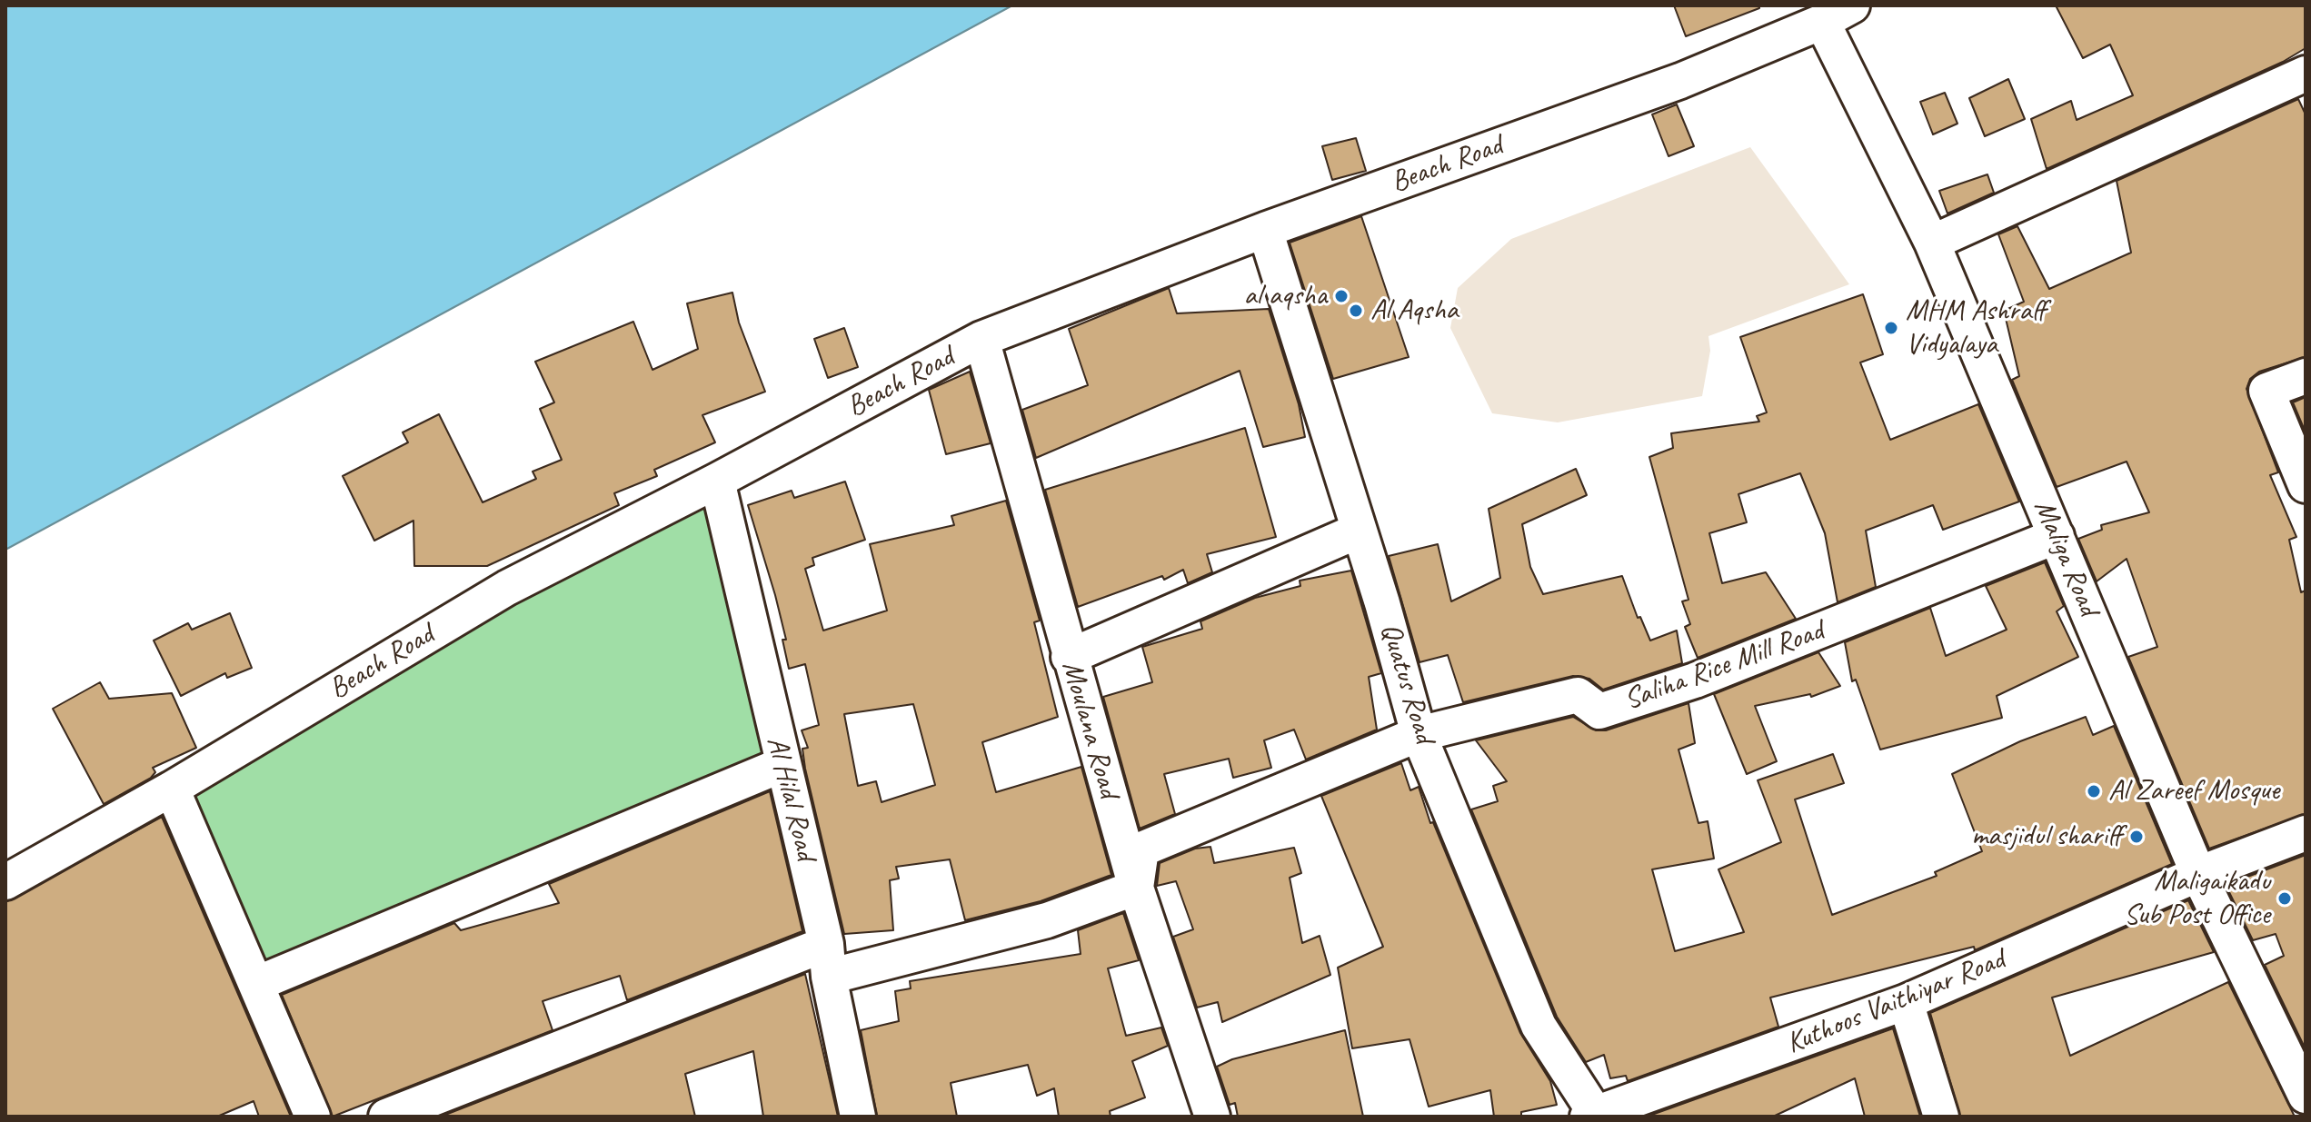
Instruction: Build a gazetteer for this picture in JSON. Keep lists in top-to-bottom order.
{
  "streets": {
    "street": [
      "Beach Road",
      "Maliga Road",
      "Saliha Rice Mill Road",
      "Quatus Road",
      "Moulana Road",
      "Al Hilal Road",
      "Kuthoos Vaithiyar Road"
    ]
  },
  "crossings": [
    ["Beach Road", "Maliga Road"],
    ["Beach Road", "Quatus Road"],
    ["Beach Road", "Moulana Road"],
    ["Beach Road", "Al Hilal Road"],
    ["Maliga Road", "Saliha Rice Mill Road"],
    ["Maliga Road", "Kuthoos Vaithiyar Road"],
    ["Saliha Rice Mill Road", "Quatus Road"],
    ["Saliha Rice Mill Road", "Moulana Road"],
    ["Quatus Road", "Kuthoos Vaithiyar Road"]
  ],
  "places": [
    "al aqsha",
    "Al Aqsha",
    "MHM Ashraff Vidyalaya",
    "Al Zareef Mosque",
    "masjidul shariff",
    "Maligaikadu Sub Post Office"
  ]
}
